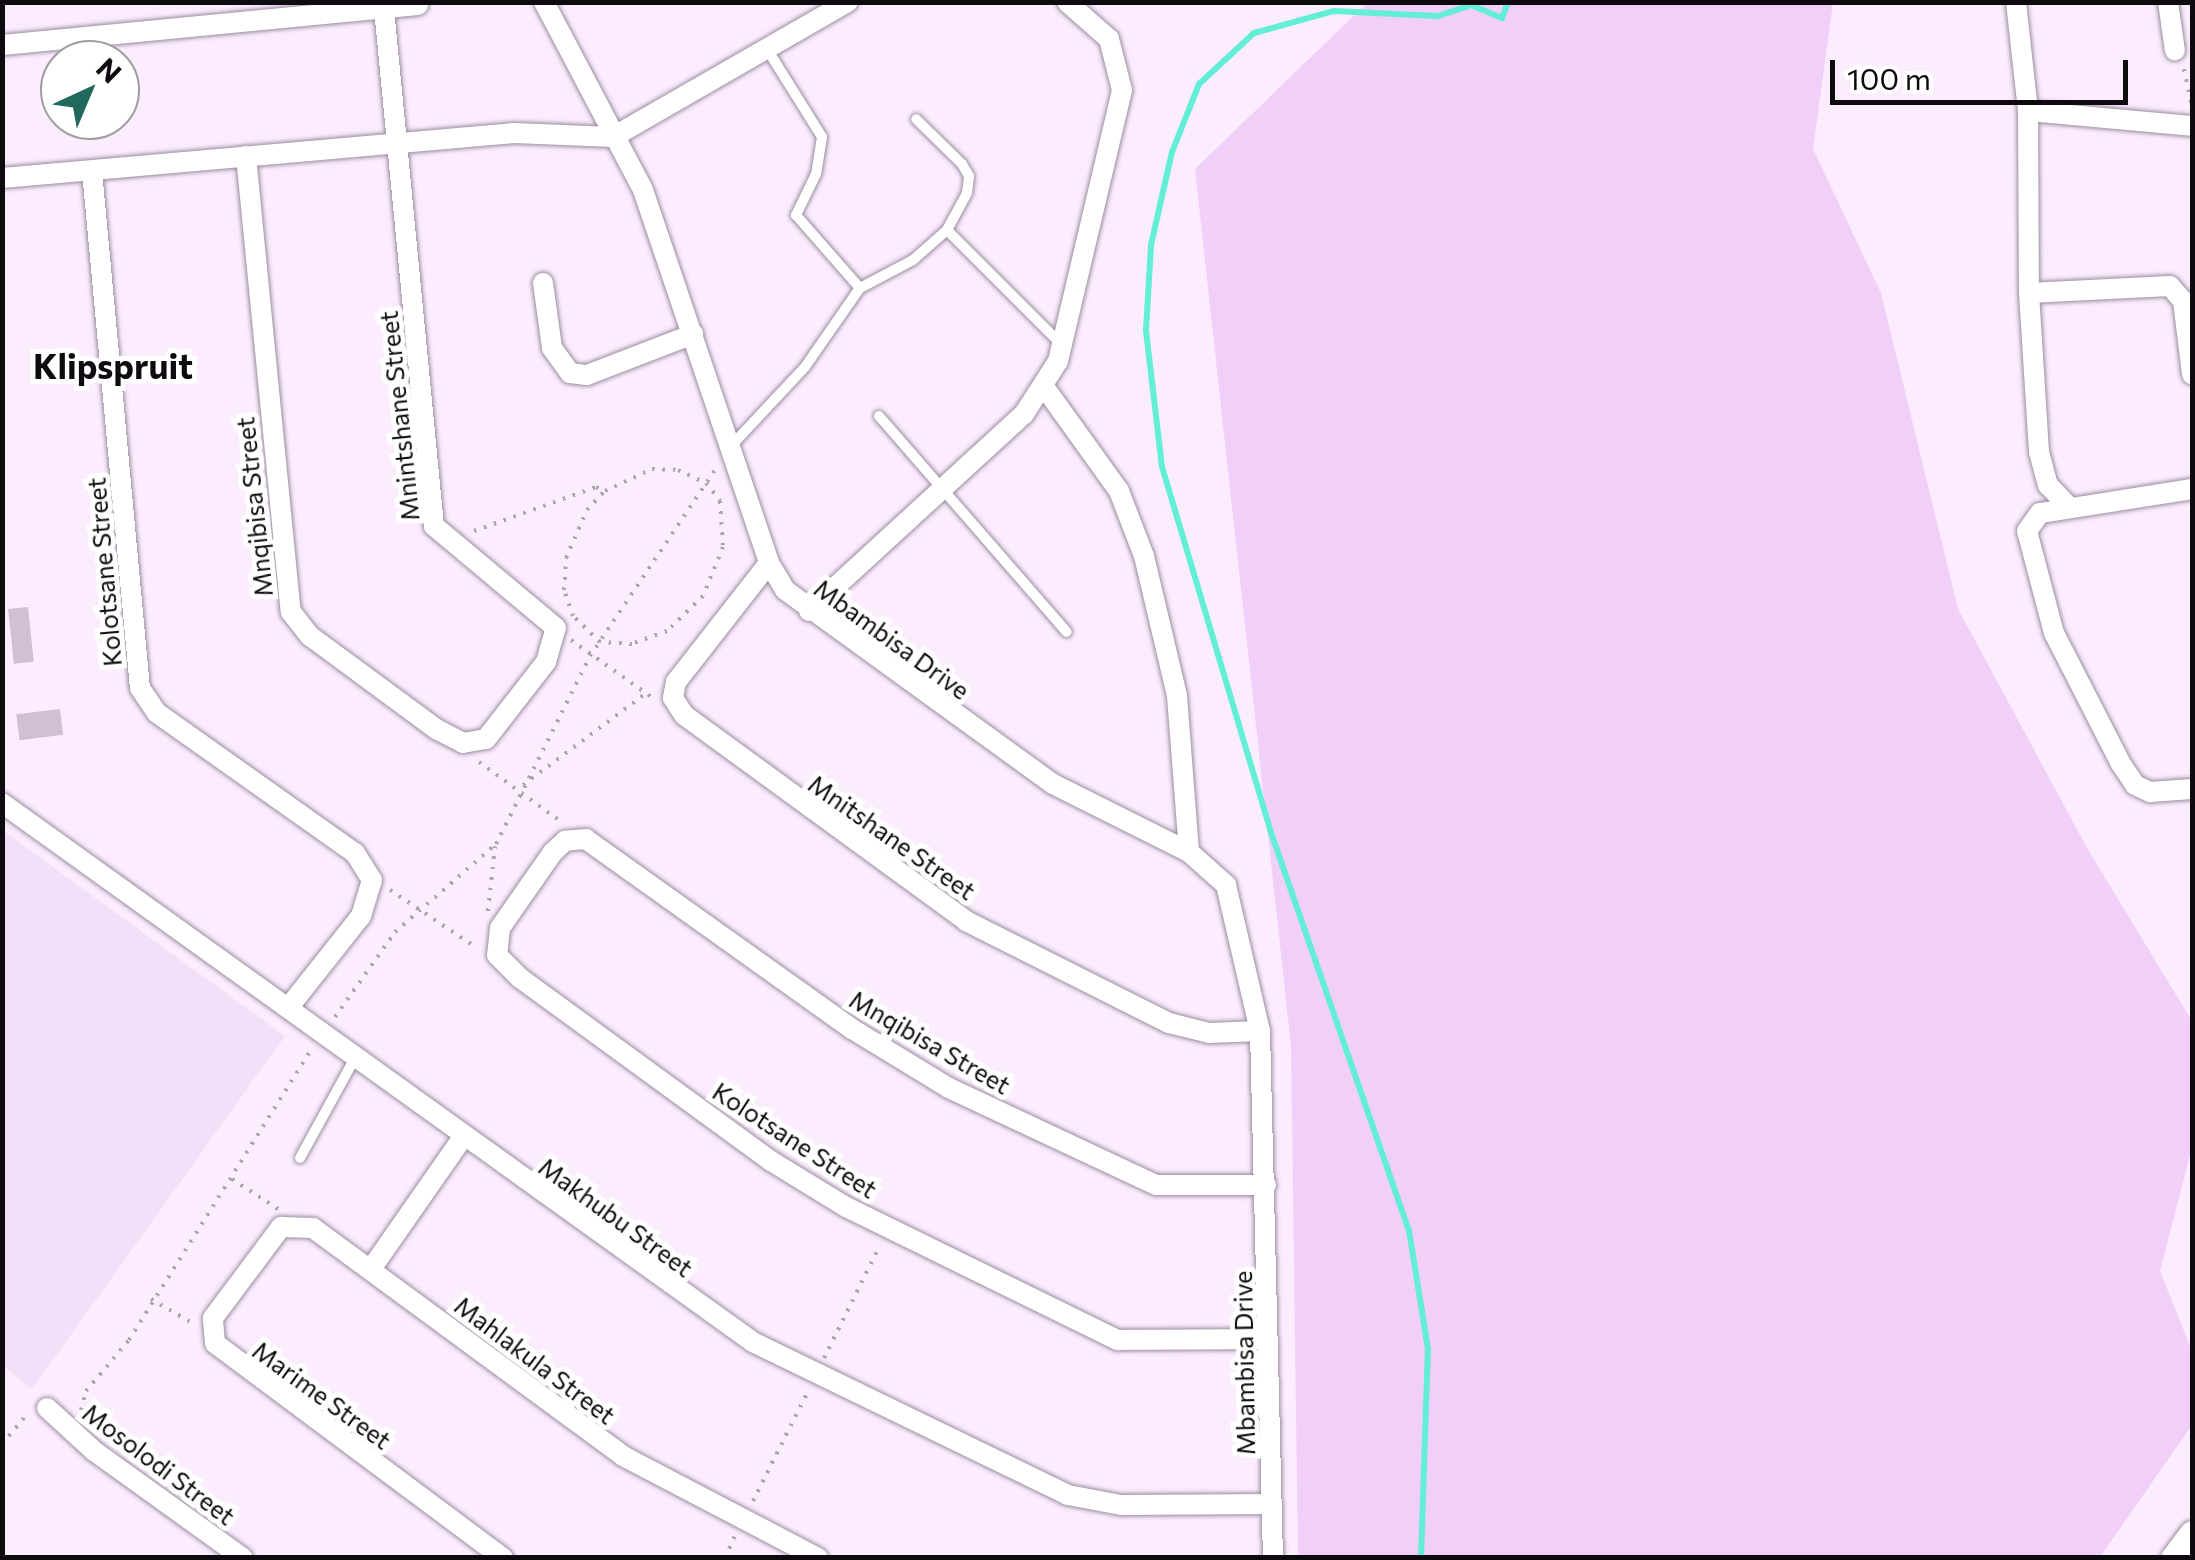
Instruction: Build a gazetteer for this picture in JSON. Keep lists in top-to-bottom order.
{
  "streets": {
    "street": [
      "Mnintshane Street",
      "Mnqibisa Street",
      "Kolotsane Street",
      "Mbambisa Drive",
      "Mnitshane Street",
      "Makhubu Street",
      "Mahlakula Street",
      "Marime Street",
      "Mosolodi Street"
    ]
  },
  "crossings": [
    ["Mnqibisa Street", "Kolotsane Street"],
    ["Mnqibisa Street", "Mbambisa Drive"],
    ["Kolotsane Street", "Mbambisa Drive"],
    ["Mbambisa Drive", "Mnitshane Street"],
    ["Mbambisa Drive", "Makhubu Street"]
  ],
  "districts": ["Klipspruit"],
  "scale_bar": "100 m",
  "north": "top right"
}
